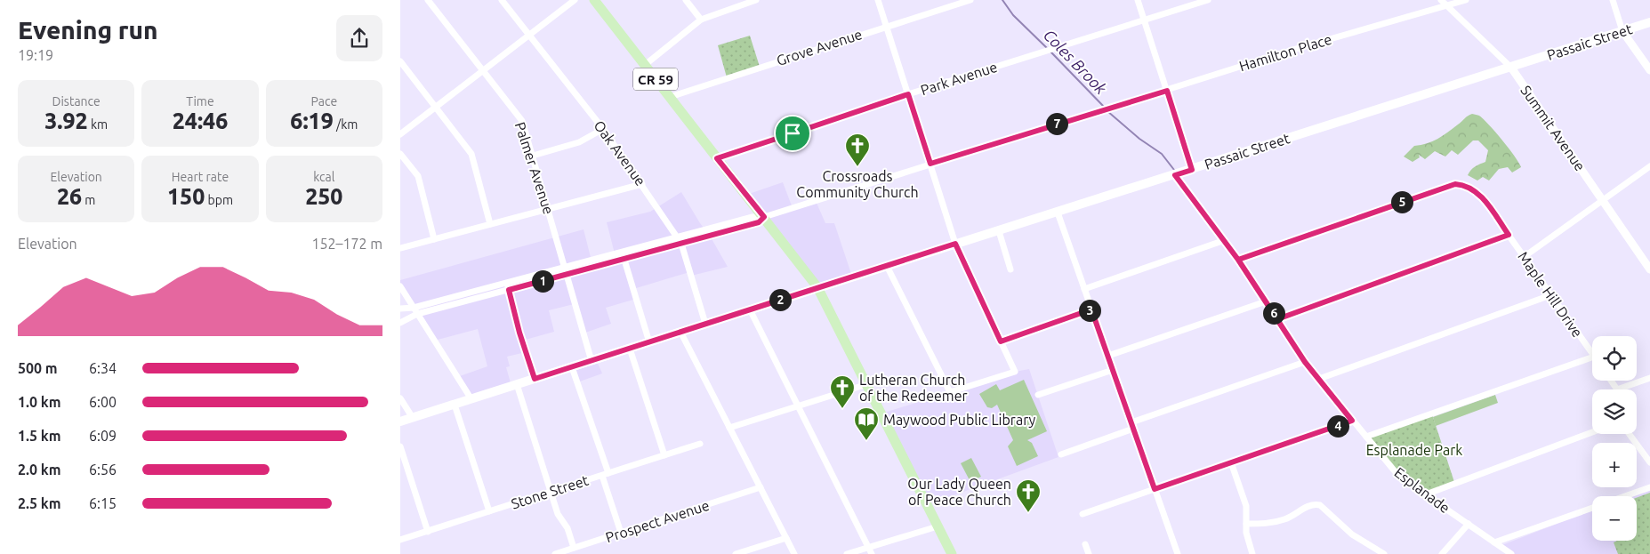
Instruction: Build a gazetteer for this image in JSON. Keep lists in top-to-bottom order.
{
  "streets": {
    "main road": ["Passaic Street", "CR 59"],
    "street": [
      "Grove Avenue",
      "Hamilton Place",
      "Park Avenue",
      "Summit Avenue",
      "Oak Avenue",
      "Palmer Avenue",
      "Maple Hill Drive",
      "Esplanade",
      "Stone Street",
      "Prospect Avenue"
    ]
  },
  "crossings": [
    ["Passaic Street", "CR 59"],
    ["Passaic Street", "Summit Avenue"],
    ["Passaic Street", "Oak Avenue"],
    ["Passaic Street", "Palmer Avenue"],
    ["Passaic Street", "Esplanade"],
    ["Grove Avenue", "CR 59"],
    ["Hamilton Place", "CR 59"],
    ["Hamilton Place", "Summit Avenue"],
    ["Park Avenue", "CR 59"],
    ["Maple Hill Drive", "Esplanade"]
  ],
  "water": ["Coles Brook"],
  "parks": ["Esplanade Park"],
  "places": {
    "church": ["Crossroads Community Church", "Lutheran Church of the Redeemer", "Our Lady Queen of Peace Church"],
    "library": ["Maywood Public Library"]
  },
  "page": {
    "heading": ["Evening run", "19:19"],
    "stats": [
      ["Distance", "3.92 km"],
      ["Time", "24:46"],
      ["Pace", "6:19 /km"],
      ["Elevation", "26 m"],
      ["Heart rate", "150 bpm"],
      ["kcal", "250"]
    ],
    "pins": [
      "7",
      "5",
      "1",
      "2",
      "3",
      "6",
      "4"
    ],
    "chart": ["Elevation", "152–172 m"],
    "map_buttons": ["+", "−"],
    "list": [
      {
        "name": "500 m",
        "note": "6:34"
      },
      {
        "name": "1.0 km",
        "note": "6:00"
      },
      {
        "name": "1.5 km",
        "note": "6:09"
      },
      {
        "name": "2.0 km",
        "note": "6:56"
      },
      {
        "name": "2.5 km",
        "note": "6:15"
      }
    ]
  }
}
